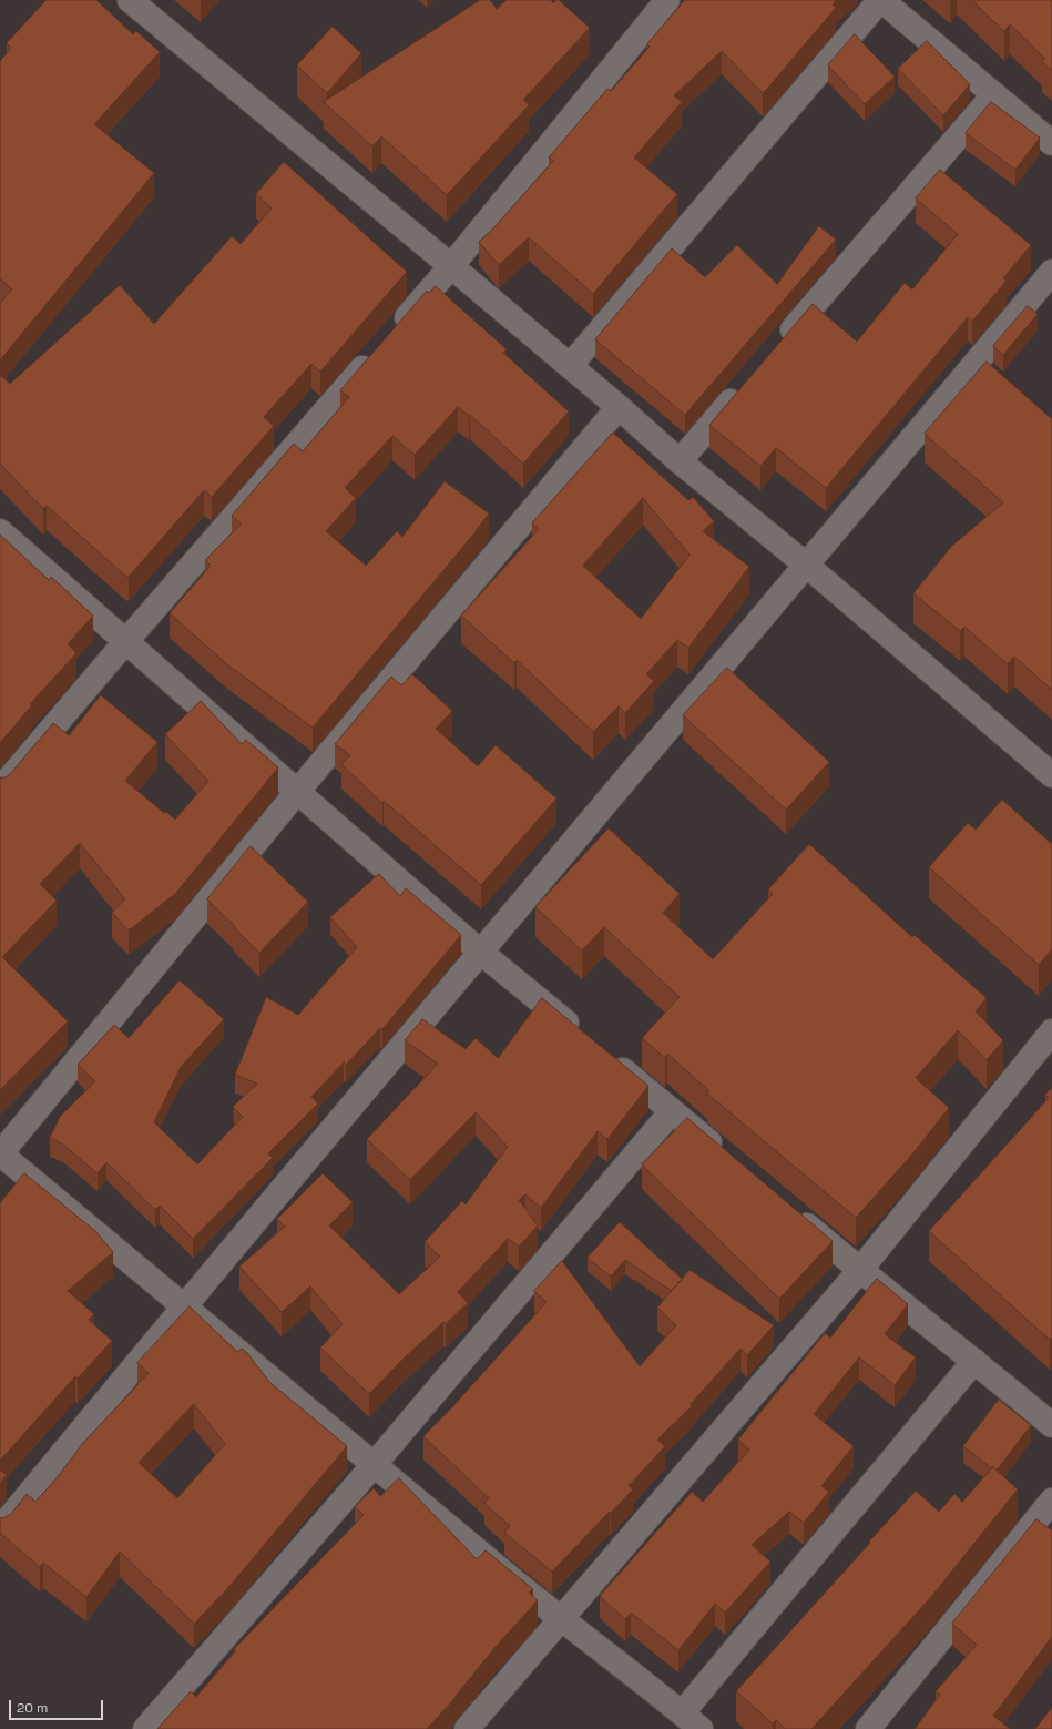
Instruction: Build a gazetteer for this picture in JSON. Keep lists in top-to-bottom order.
{
  "scale_bar": "20 m"
}
